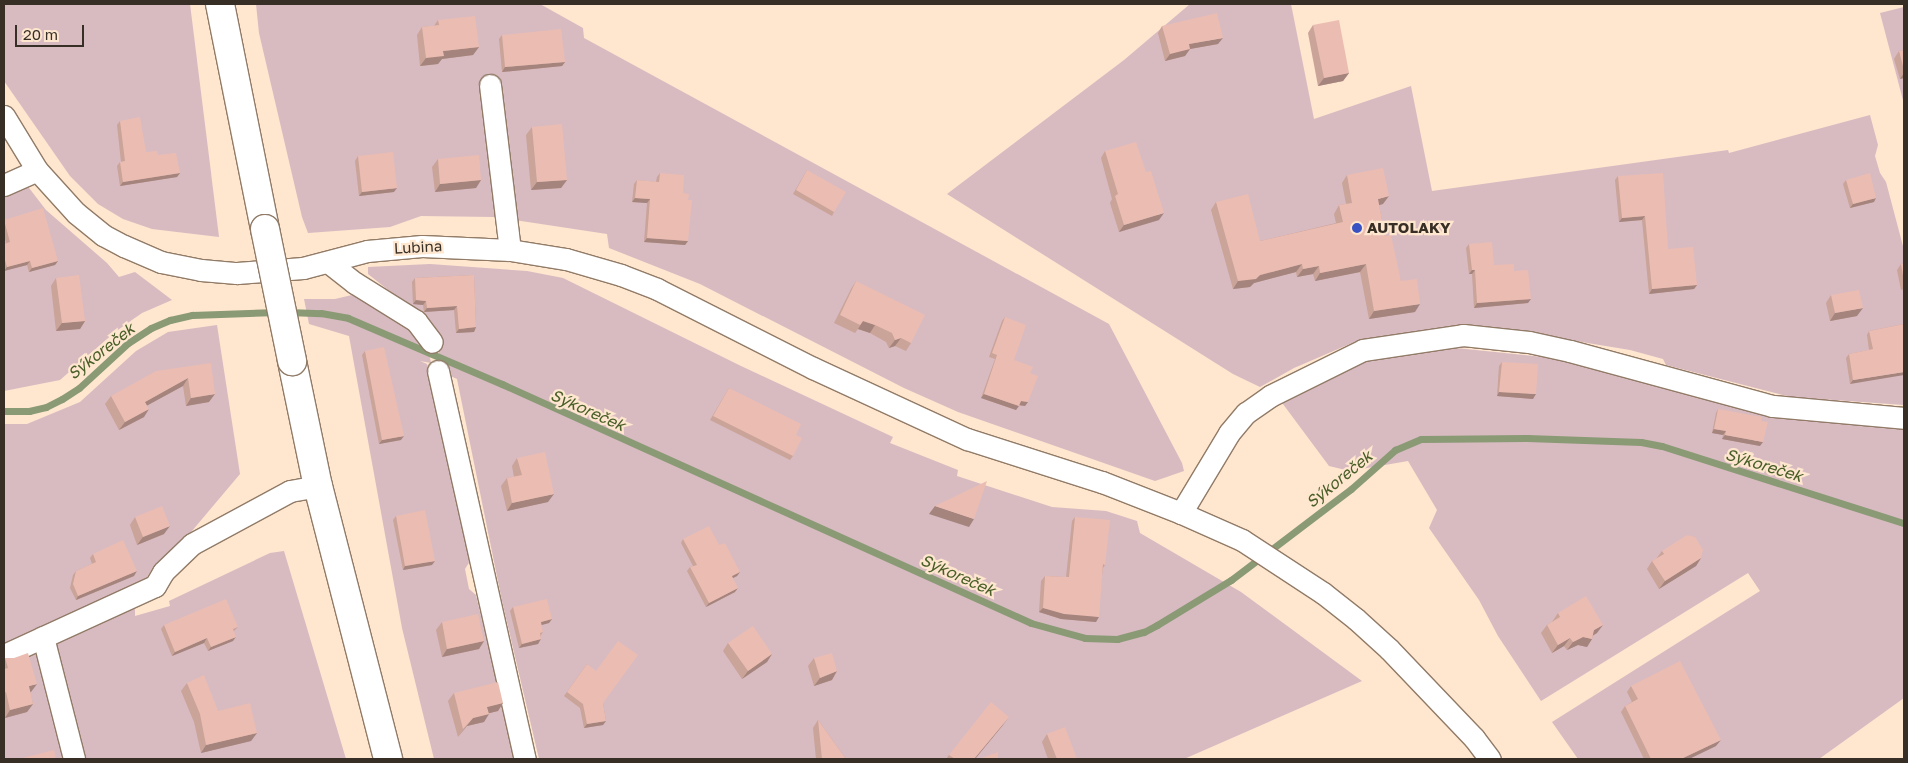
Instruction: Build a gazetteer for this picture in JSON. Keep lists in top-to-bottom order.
{
  "streets": {
    "street": ["Lubina"]
  },
  "water": ["Sýkoreček"],
  "places": ["AUTOLAKY"],
  "scale_bar": "20 m"
}
